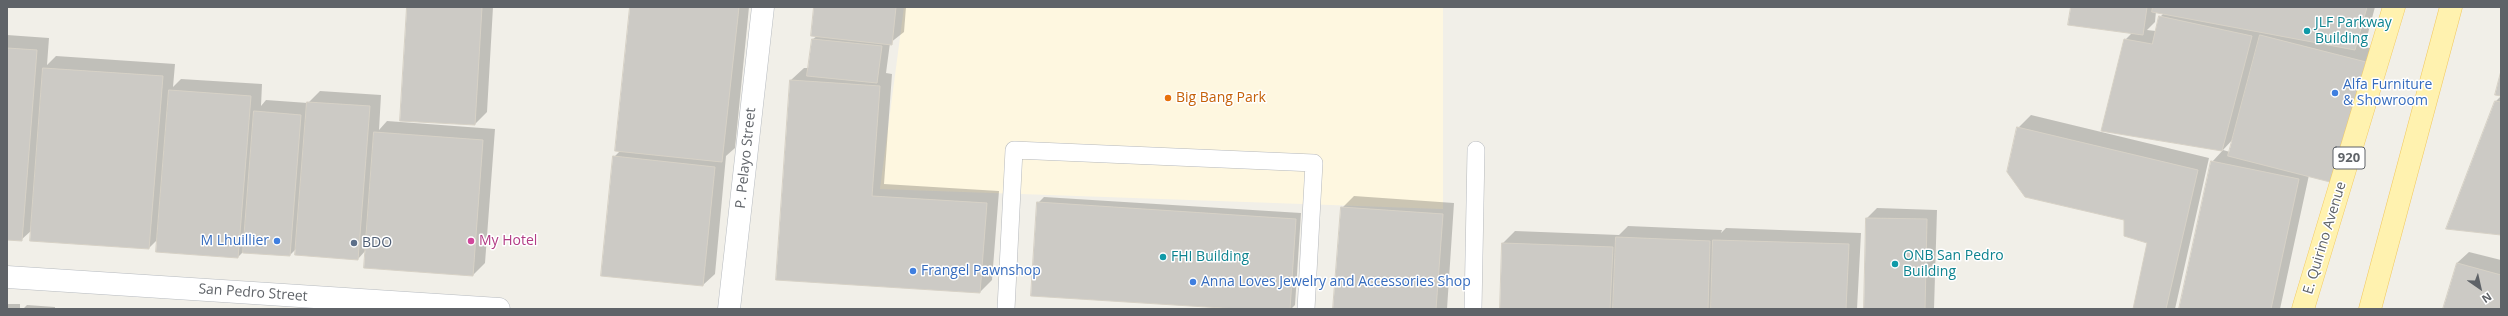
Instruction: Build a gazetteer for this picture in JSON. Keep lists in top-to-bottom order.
{
  "streets": {
    "main road": [
      "P. Pelayo Street",
      "920",
      "E. Quirino Avenue",
      "San Pedro Street"
    ]
  },
  "places": [
    "JLF Parkway Building",
    "Alfa Furniture & Showroom",
    "Big Bang Park",
    "M Lhuillier",
    "My Hotel",
    "BDO",
    "FHI Building",
    "ONB San Pedro Building",
    "Frangel Pawnshop",
    "Anna Loves Jewelry and Accessories Shop"
  ],
  "north": "bottom right"
}
